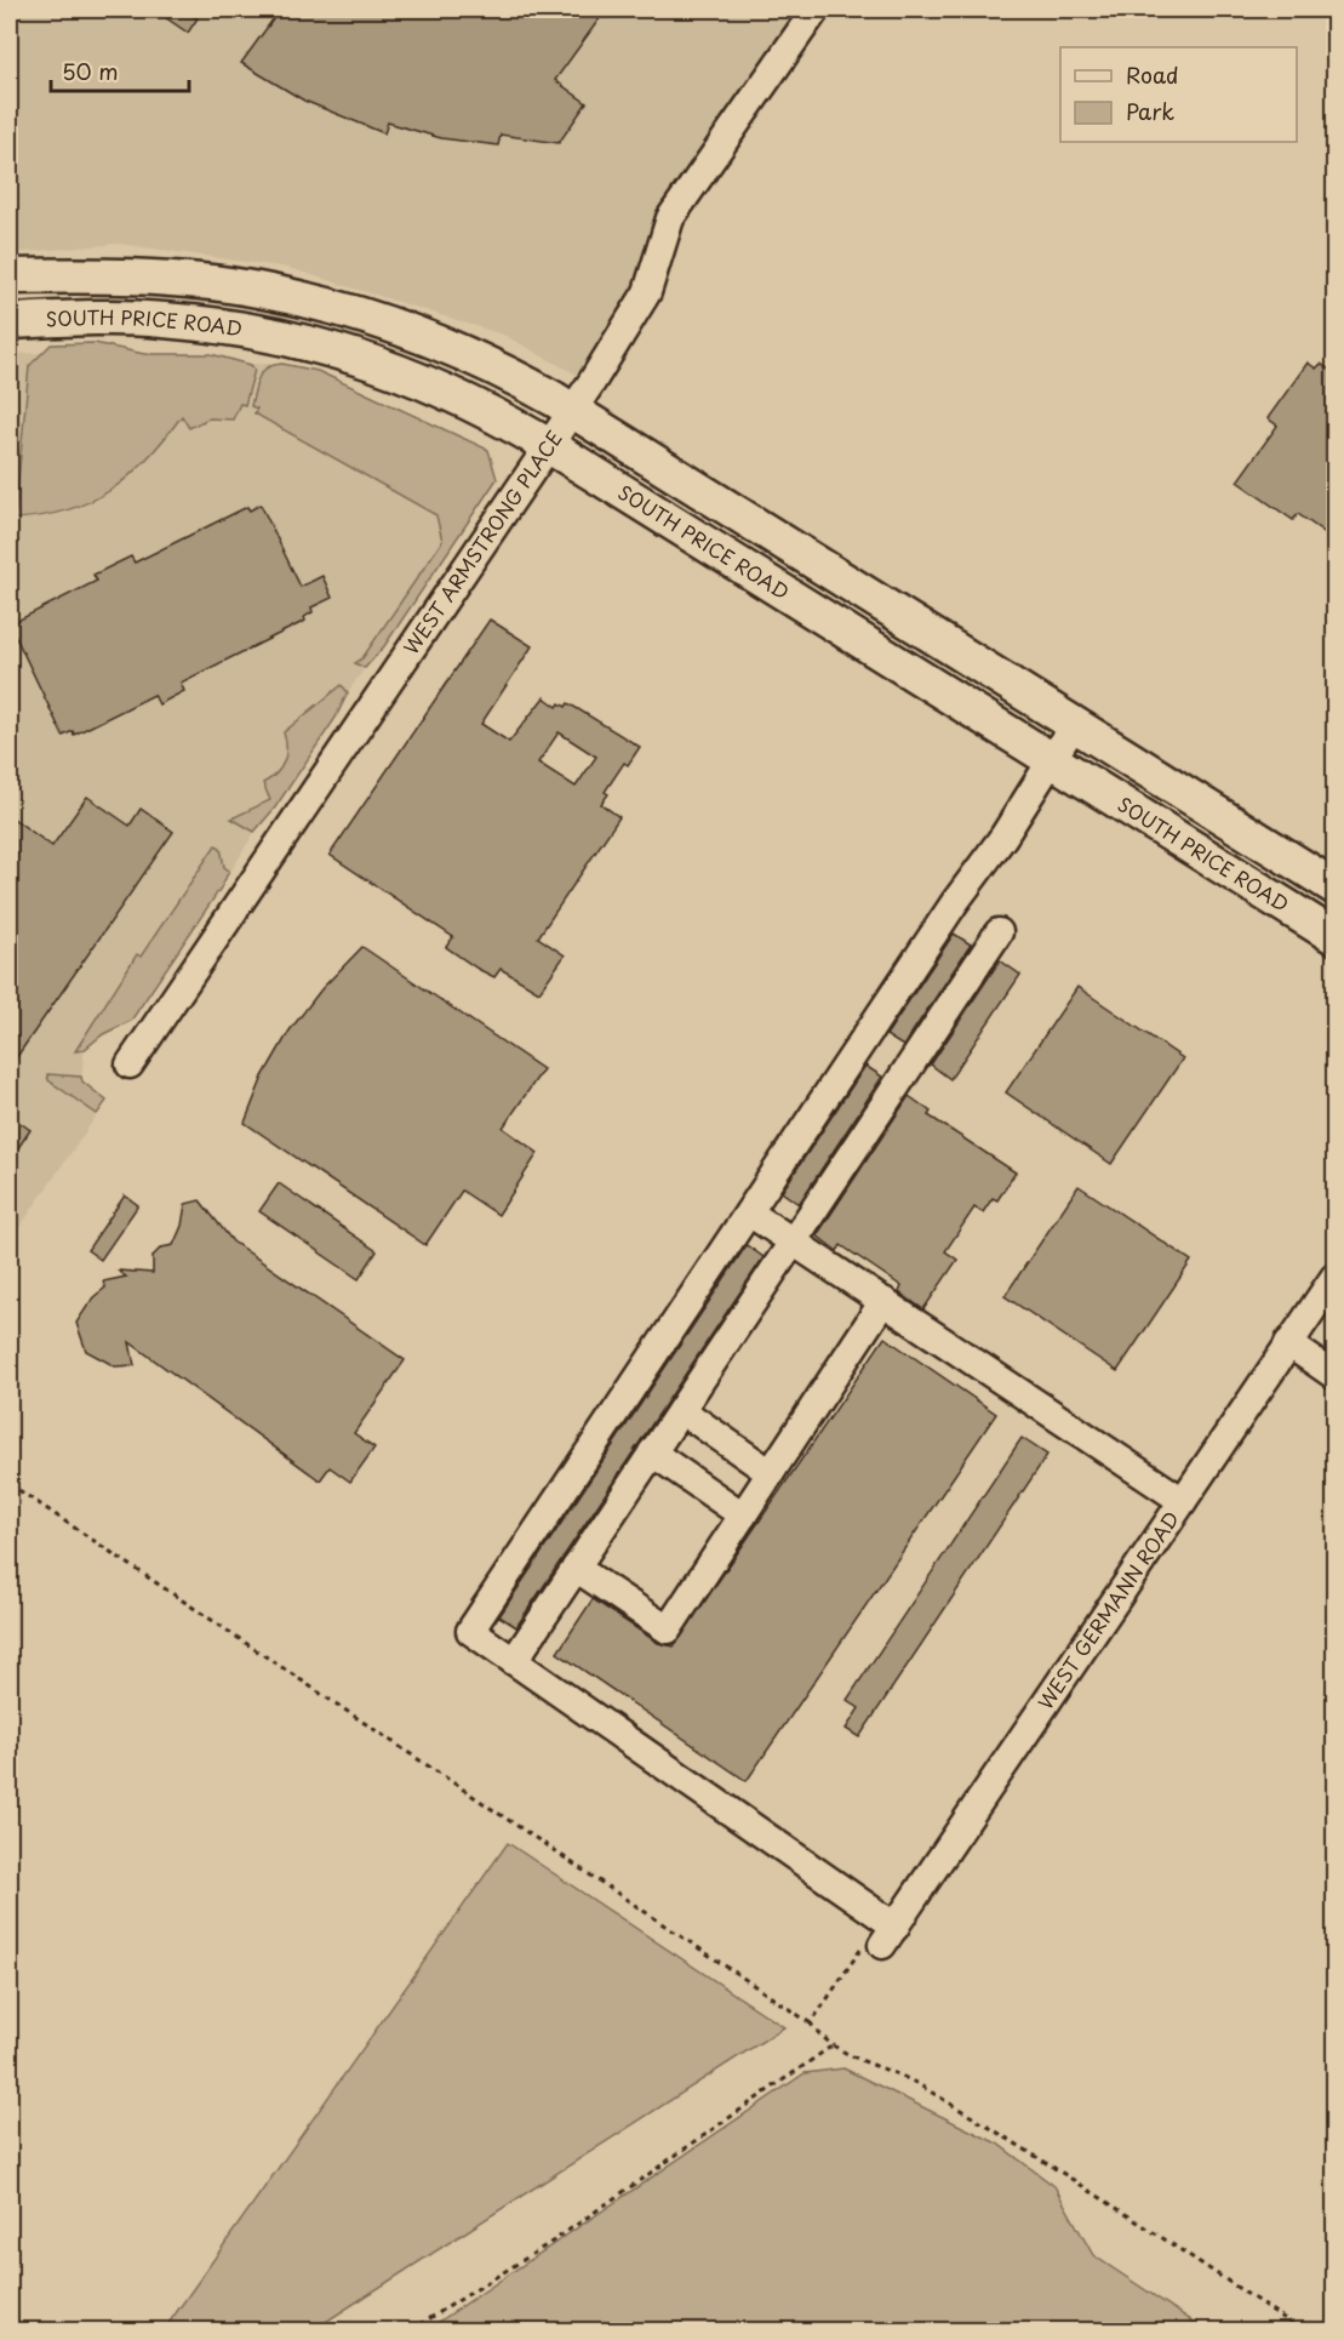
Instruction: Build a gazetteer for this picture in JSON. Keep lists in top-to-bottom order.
{
  "streets": {
    "main road": ["SOUTH PRICE ROAD"],
    "street": ["WEST ARMSTRONG PLACE", "WEST GERMANN ROAD"]
  },
  "crossings": [
    ["SOUTH PRICE ROAD", "WEST ARMSTRONG PLACE"]
  ],
  "legend": ["Road", "Park"],
  "scale_bar": "50 m"
}
